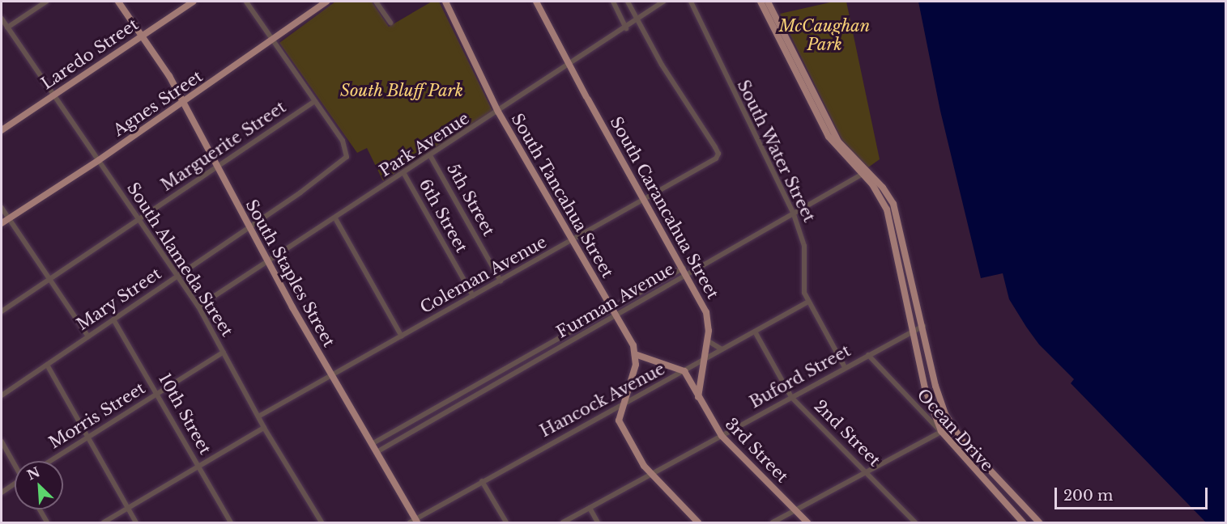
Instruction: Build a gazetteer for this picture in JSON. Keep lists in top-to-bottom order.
{
  "streets": {
    "main road": [
      "Laredo Street",
      "Agnes Street",
      "South Tancahua Street",
      "South Carancahua Street",
      "South Staples Street",
      "Ocean Drive",
      "3rd Street"
    ],
    "street": [
      "Park Avenue",
      "Marguerite Street",
      "South Water Street",
      "5th Street",
      "6th Street",
      "South Alameda Street",
      "Coleman Avenue",
      "Mary Street",
      "Furman Avenue",
      "Buford Street",
      "Hancock Avenue",
      "10th Street",
      "Morris Street",
      "2nd Street"
    ]
  },
  "crossings": [
    ["Laredo Street", "South Alameda Street"],
    ["Laredo Street", "South Staples Street"],
    ["Agnes Street", "South Alameda Street"],
    ["Agnes Street", "South Staples Street"],
    ["Park Avenue", "South Tancahua Street"],
    ["Park Avenue", "5th Street"],
    ["Park Avenue", "South Carancahua Street"],
    ["Park Avenue", "6th Street"],
    ["Park Avenue", "South Alameda Street"],
    ["Park Avenue", "South Staples Street"],
    ["Park Avenue", "Coleman Avenue"],
    ["Marguerite Street", "South Alameda Street"],
    ["Marguerite Street", "South Staples Street"],
    ["Marguerite Street", "Mary Street"],
    ["South Water Street", "Furman Avenue"],
    ["South Water Street", "Buford Street"],
    ["South Water Street", "Hancock Avenue"],
    ["South Tancahua Street", "Coleman Avenue"],
    ["South Tancahua Street", "Furman Avenue"],
    ["5th Street", "Coleman Avenue"],
    ["South Carancahua Street", "Coleman Avenue"],
    ["South Carancahua Street", "Furman Avenue"],
    ["South Carancahua Street", "Hancock Avenue"],
    ["6th Street", "Coleman Avenue"],
    ["South Alameda Street", "Coleman Avenue"],
    ["South Alameda Street", "Mary Street"],
    ["South Alameda Street", "Morris Street"],
    ["South Staples Street", "Coleman Avenue"],
    ["South Staples Street", "Mary Street"],
    ["South Staples Street", "Furman Avenue"],
    ["South Staples Street", "Hancock Avenue"],
    ["Mary Street", "10th Street"],
    ["Furman Avenue", "Ocean Drive"],
    ["Buford Street", "Ocean Drive"],
    ["Buford Street", "2nd Street"],
    ["Buford Street", "3rd Street"],
    ["Hancock Avenue", "2nd Street"],
    ["Hancock Avenue", "3rd Street"],
    ["10th Street", "Morris Street"]
  ],
  "parks": ["McCaughan Park", "South Bluff Park"],
  "scale_bar": "200 m",
  "north": "top left"
}
